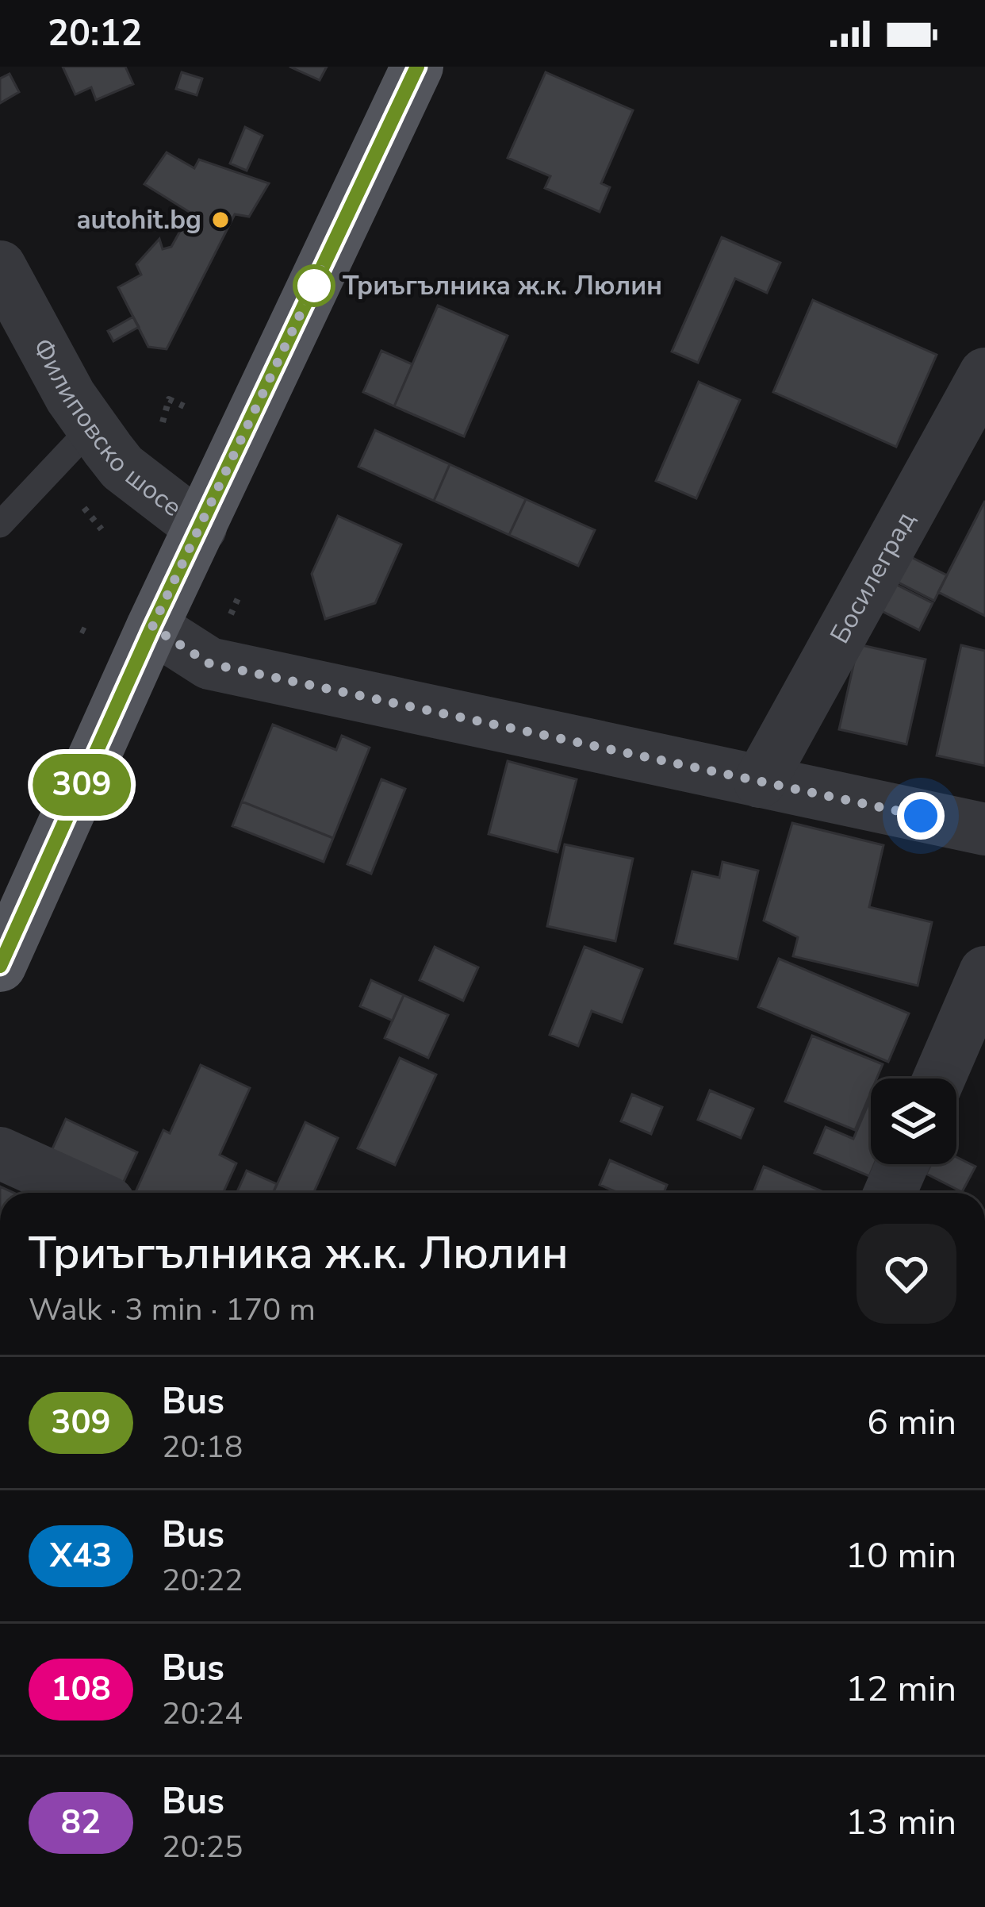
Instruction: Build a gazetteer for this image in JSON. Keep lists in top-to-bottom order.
{
  "streets": {
    "street": ["Филиповско шосе", "Босилеград"]
  },
  "places": ["autohit.bg", "Триъгълника ж.к. Люлин"],
  "lines": ["bus line 309"],
  "page": {
    "status": "20:12",
    "on_map": "309",
    "heading": ["Триъгълника ж.к. Люлин", "Walk · 3 min · 170 m"],
    "list": [
      {
        "mark": "309",
        "name": "Bus",
        "note": "20:18",
        "value": "6 min"
      },
      {
        "mark": "X43",
        "name": "Bus",
        "note": "20:22",
        "value": "10 min"
      },
      {
        "mark": "108",
        "name": "Bus",
        "note": "20:24",
        "value": "12 min"
      },
      {
        "mark": "82",
        "name": "Bus",
        "note": "20:25",
        "value": "13 min"
      }
    ]
  }
}
